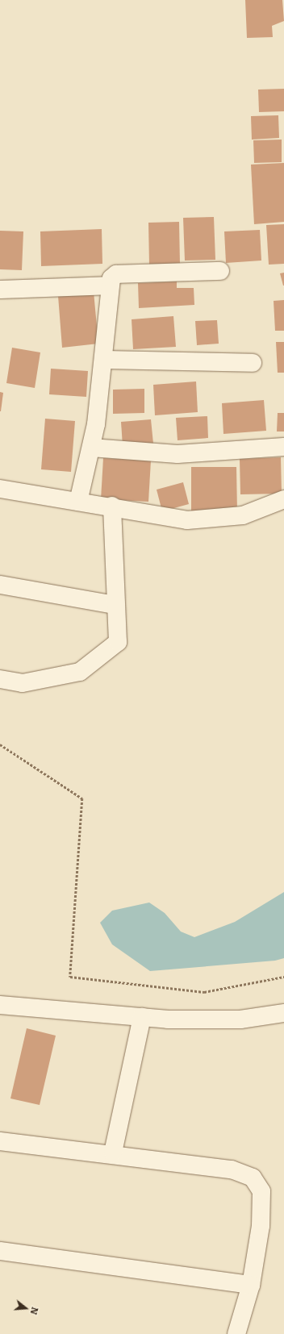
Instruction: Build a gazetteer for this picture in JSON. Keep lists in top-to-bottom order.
{
  "north": "right"
}
